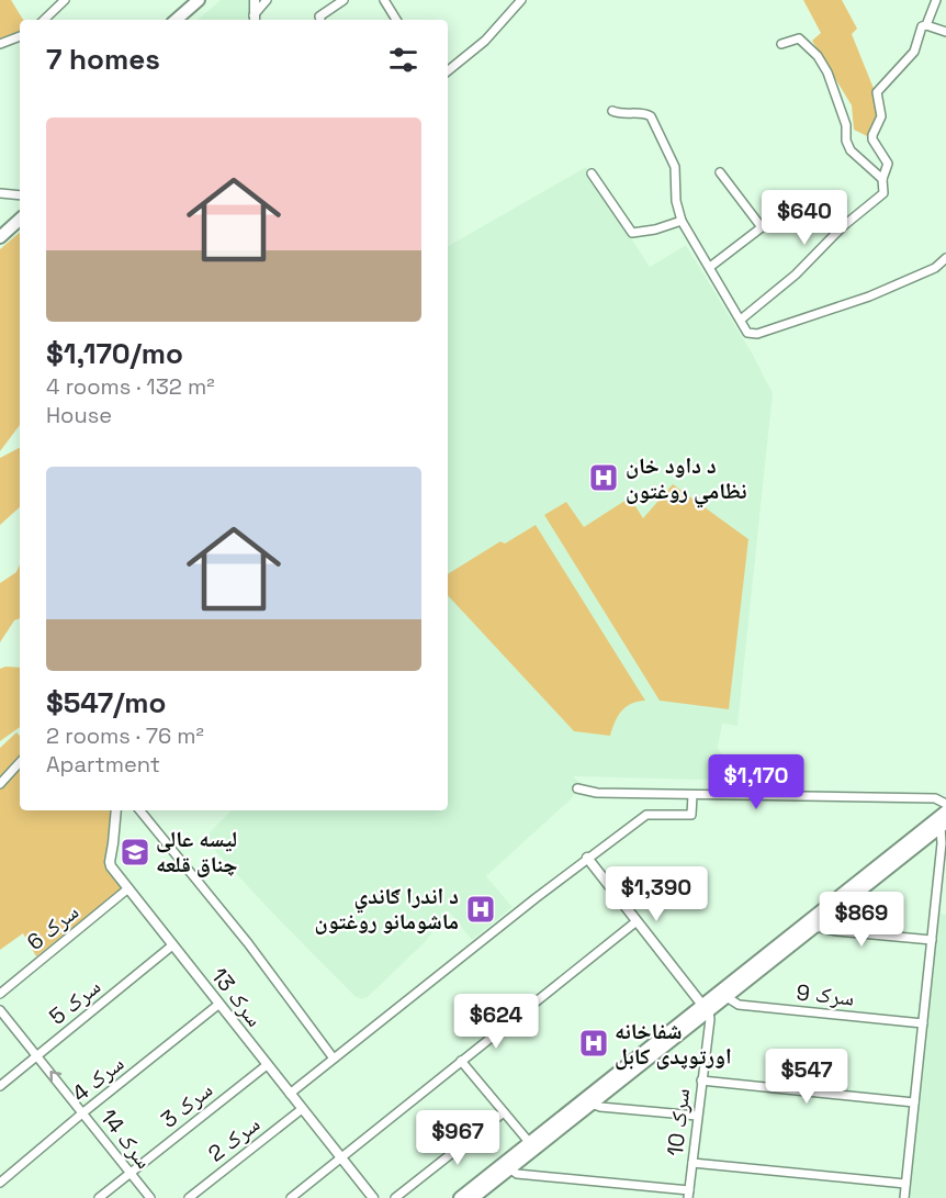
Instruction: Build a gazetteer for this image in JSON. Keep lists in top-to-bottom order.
{
  "streets": {
    "street": [
      "سرک 6",
      "سرک 9",
      "سرک 13",
      "سرک 5",
      "سرک 4",
      "سرک 3",
      "سرک 10",
      "سرک 14",
      "سرک 2"
    ]
  },
  "crossings": [
    ["سرک 6", "سرک 13"],
    ["سرک 13", "سرک 5"],
    ["سرک 13", "سرک 4"],
    ["سرک 13", "سرک 3"],
    ["سرک 13", "سرک 2"],
    ["سرک 5", "سرک 14"],
    ["سرک 4", "سرک 14"],
    ["سرک 3", "سرک 14"]
  ],
  "places": {
    "hospital": ["د داود خان نظامي روغتون", "د اندرا ګاندي ماشومانو روغتون", "شفاخانه اورتوپدی کابل"],
    "school or university": ["لیسه عالی چناق قلعه"]
  },
  "page": {
    "heading": "7 homes",
    "list": [
      {
        "name": "$1,170/mo",
        "note": "4 rooms · 132 m² · House"
      },
      {
        "name": "$547/mo",
        "note": "2 rooms · 76 m² · Apartment"
      }
    ],
    "price": [
      "$640",
      "$1,170",
      "$1,390",
      "$869",
      "$624",
      "$547",
      "$967"
    ]
  }
}
